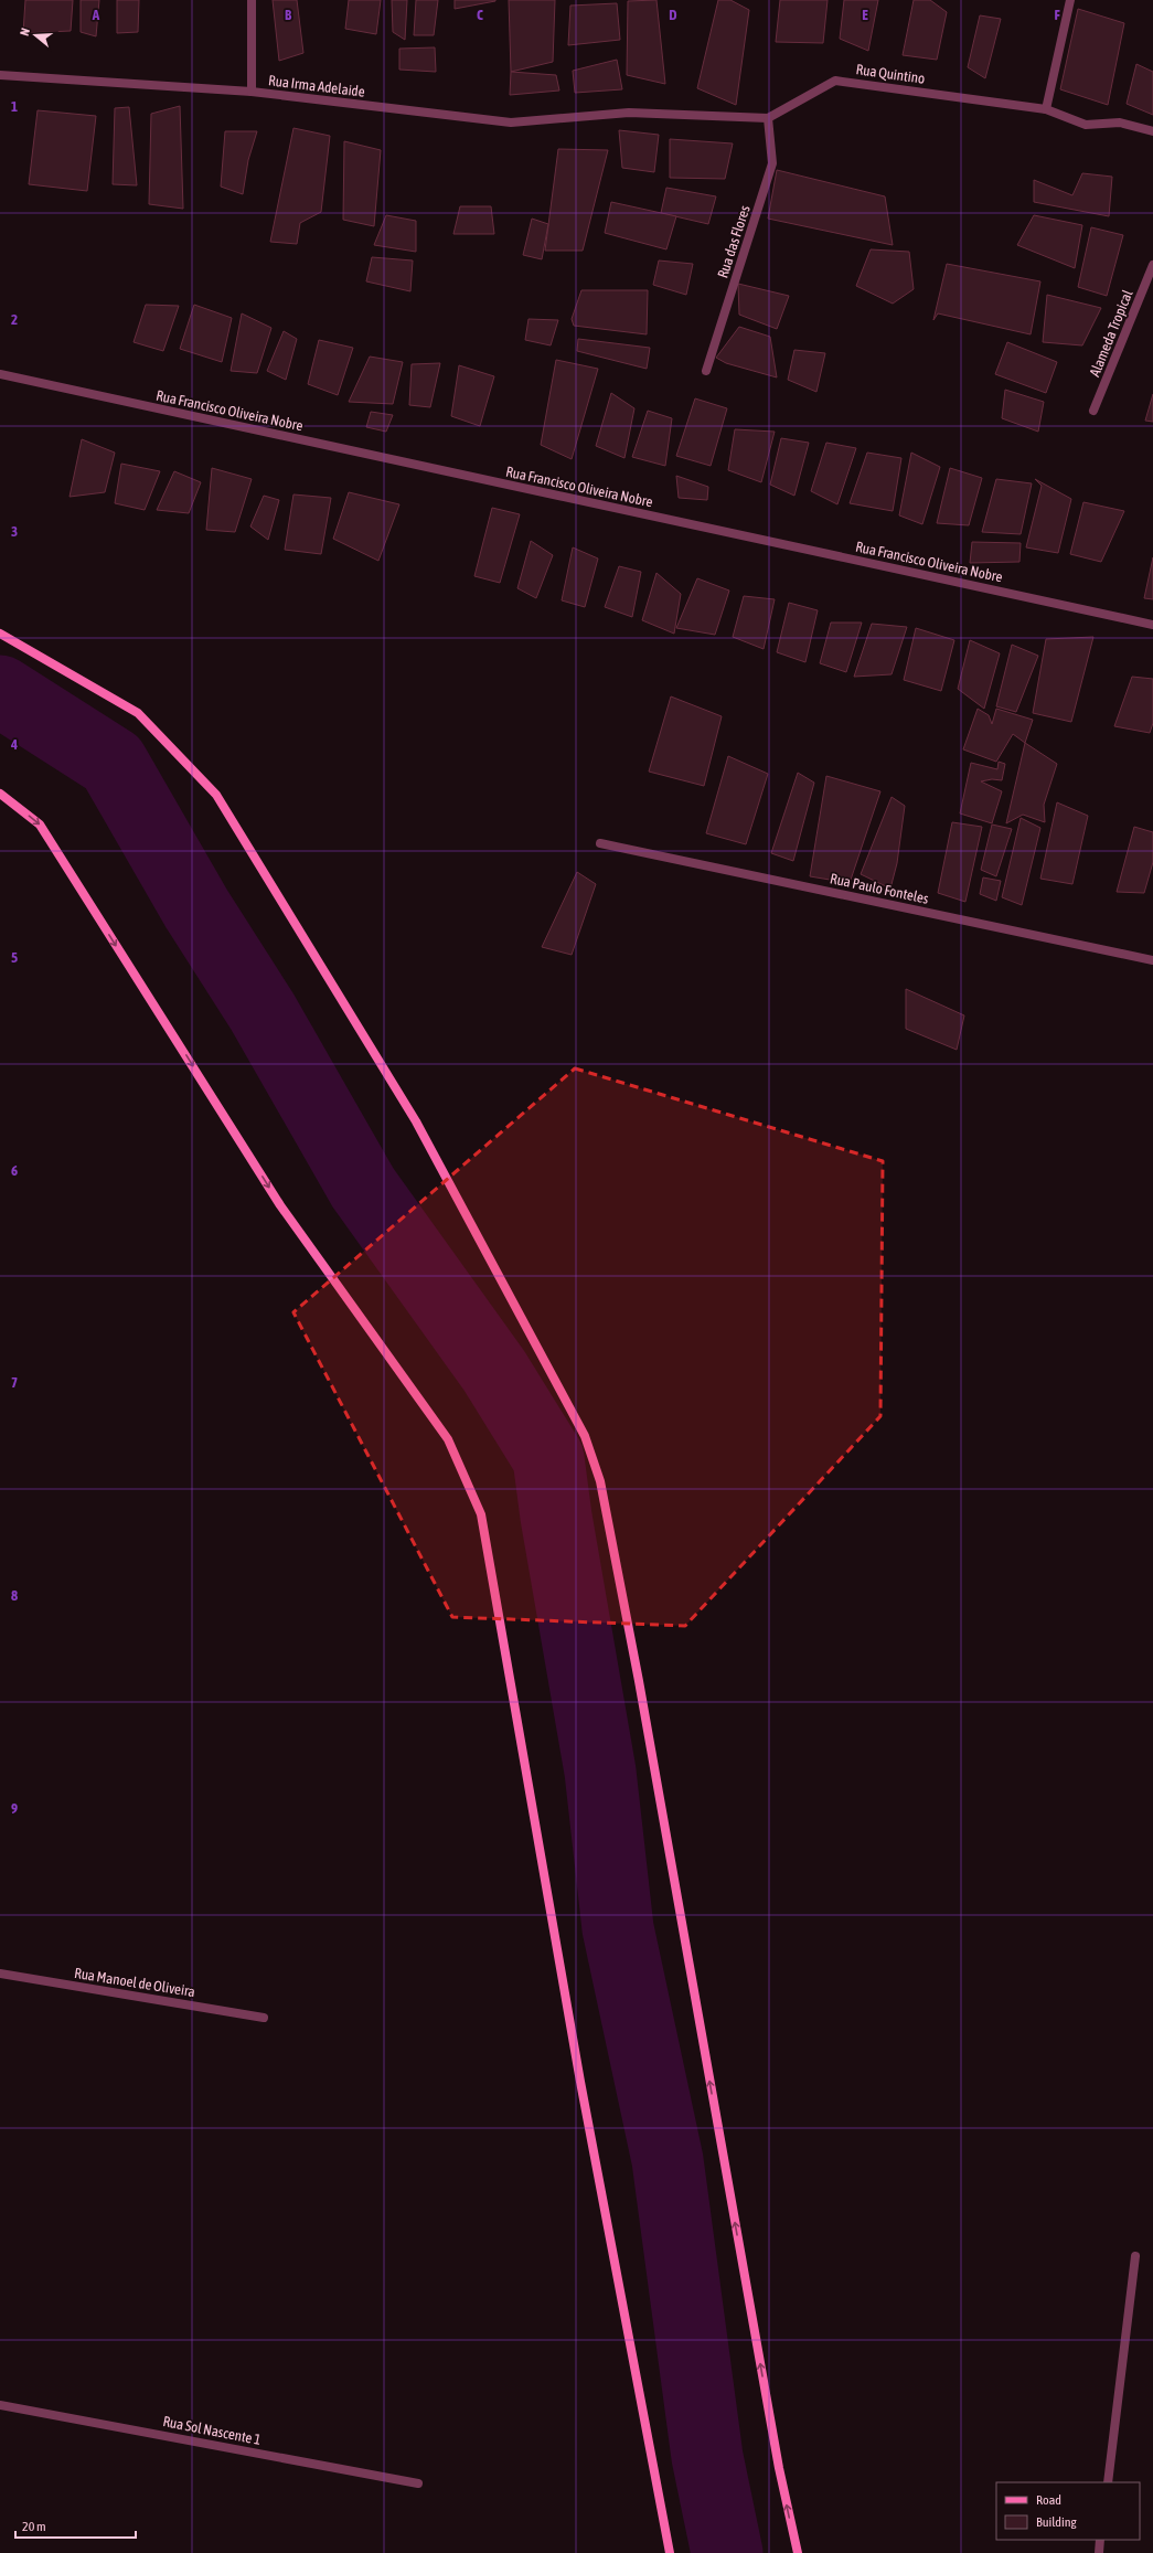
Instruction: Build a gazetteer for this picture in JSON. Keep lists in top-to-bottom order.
{
  "streets": {
    "street": [
      "Rua Quintino",
      "Rua Irma Adelaide",
      "Rua das Flores",
      "Alameda Tropical",
      "Rua Francisco Oliveira Nobre",
      "Rua Paulo Fonteles",
      "Rua Manoel de Oliveira",
      "Rua Sol Nascente 1"
    ]
  },
  "crossings": [
    ["Rua Quintino", "Rua Irma Adelaide"],
    ["Rua Quintino", "Rua das Flores"],
    ["Rua Irma Adelaide", "Rua das Flores"]
  ],
  "legend": ["Road", "Building"],
  "scale_bar": "20 m",
  "north": "left",
  "grid": {
    "columns": [
      "A",
      "B",
      "C",
      "D",
      "E",
      "F"
    ],
    "rows": [
      "1",
      "2",
      "3",
      "4",
      "5",
      "6",
      "7",
      "8",
      "9"
    ]
  }
}
